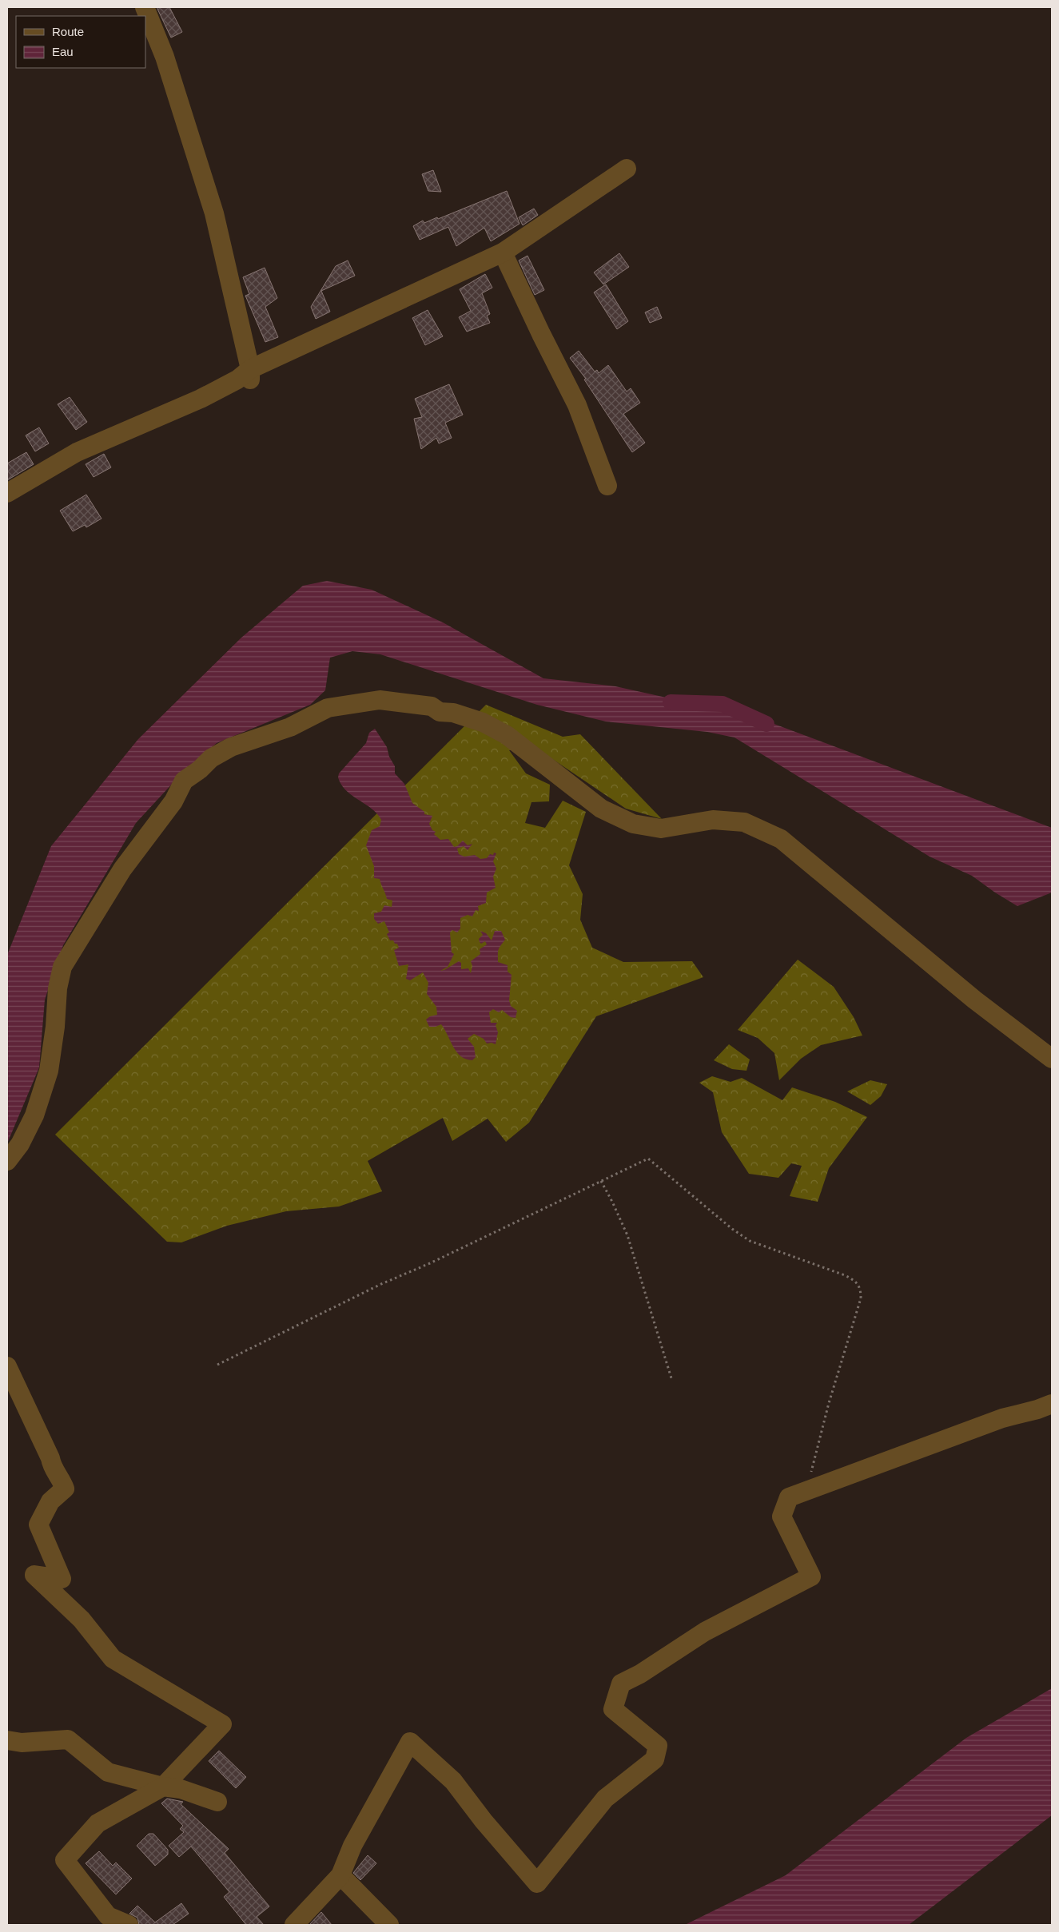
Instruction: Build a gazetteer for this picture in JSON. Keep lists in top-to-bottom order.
{
  "legend": ["Route", "Eau"]
}
